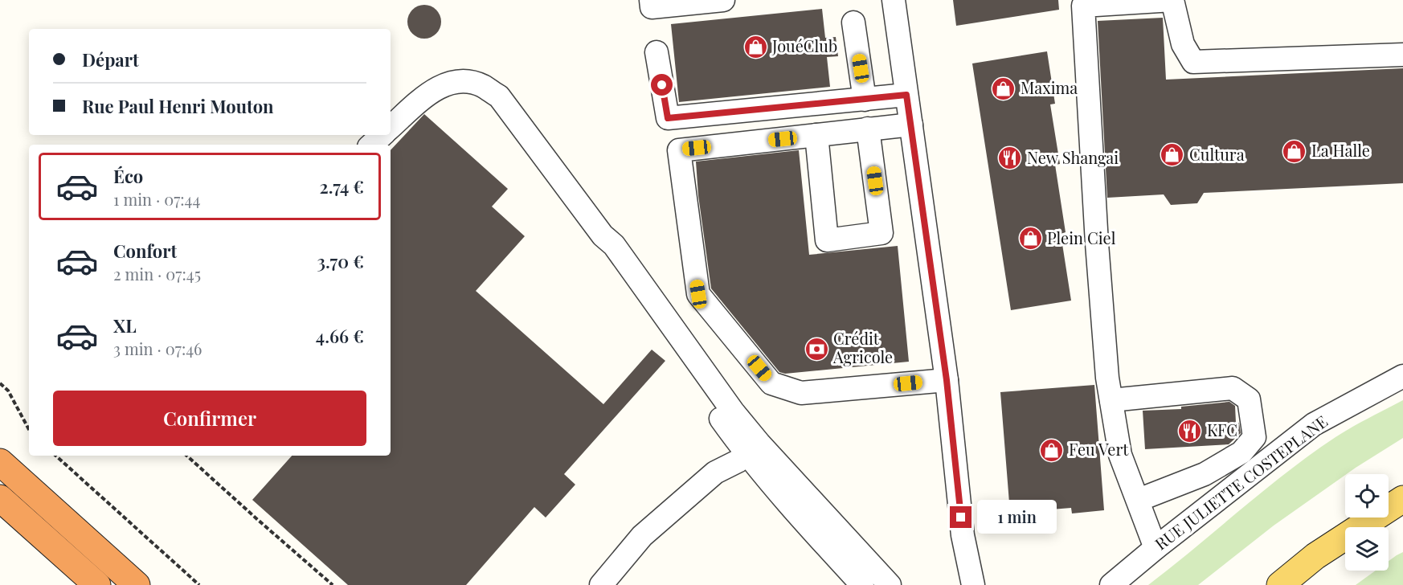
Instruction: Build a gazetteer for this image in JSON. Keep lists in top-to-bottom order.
{
  "streets": {
    "street": ["RUE JULIETTE COSTEPLANE"]
  },
  "places": {
    "shop": [
      "JouéClub",
      "Maxima",
      "La Halle",
      "Cultura",
      "Plein Ciel",
      "Feu Vert"
    ],
    "restaurant": ["New Shangai", "KFC"],
    "bank": ["Crédit Agricole"]
  },
  "page": {
    "banner": ["Départ", "Rue Paul Henri Mouton"],
    "list": [
      {
        "name": "Éco",
        "note": "1 min · 07:44",
        "value": "2.74 €"
      },
      {
        "name": "Confort",
        "note": "2 min · 07:45",
        "value": "3.70 €"
      },
      {
        "name": "XL",
        "note": "3 min · 07:46",
        "value": "4.66 €"
      }
    ],
    "buttons": "Confirmer",
    "bubble": "1 min"
  }
}
